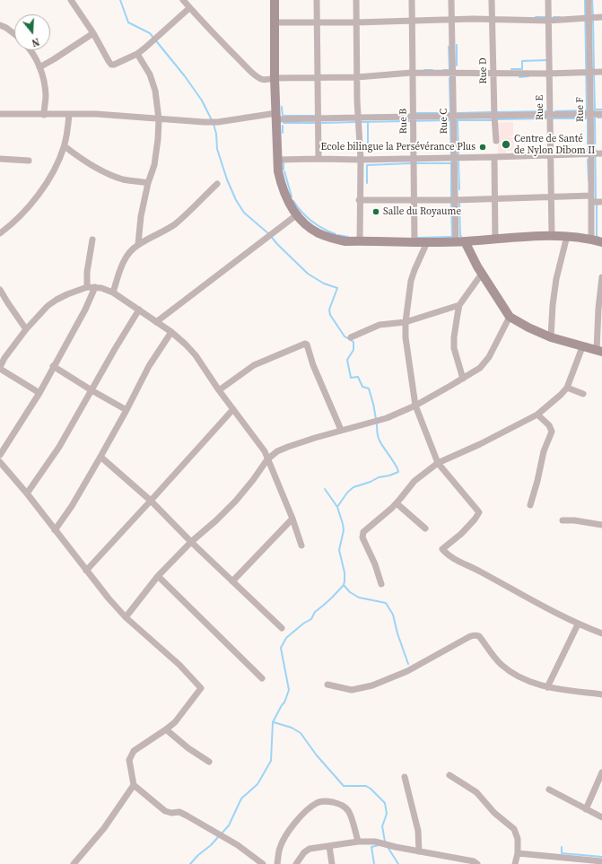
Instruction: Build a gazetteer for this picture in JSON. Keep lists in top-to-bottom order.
{
  "streets": {
    "street": [
      "Rue D",
      "Rue E",
      "Rue F",
      "Rue B",
      "Rue C"
    ]
  },
  "places": ["Centre de Santé de Nylon Dibom II", "Ecole bilingue la Persévérance Plus", "Salle du Royaume"],
  "north": "bottom"
}
